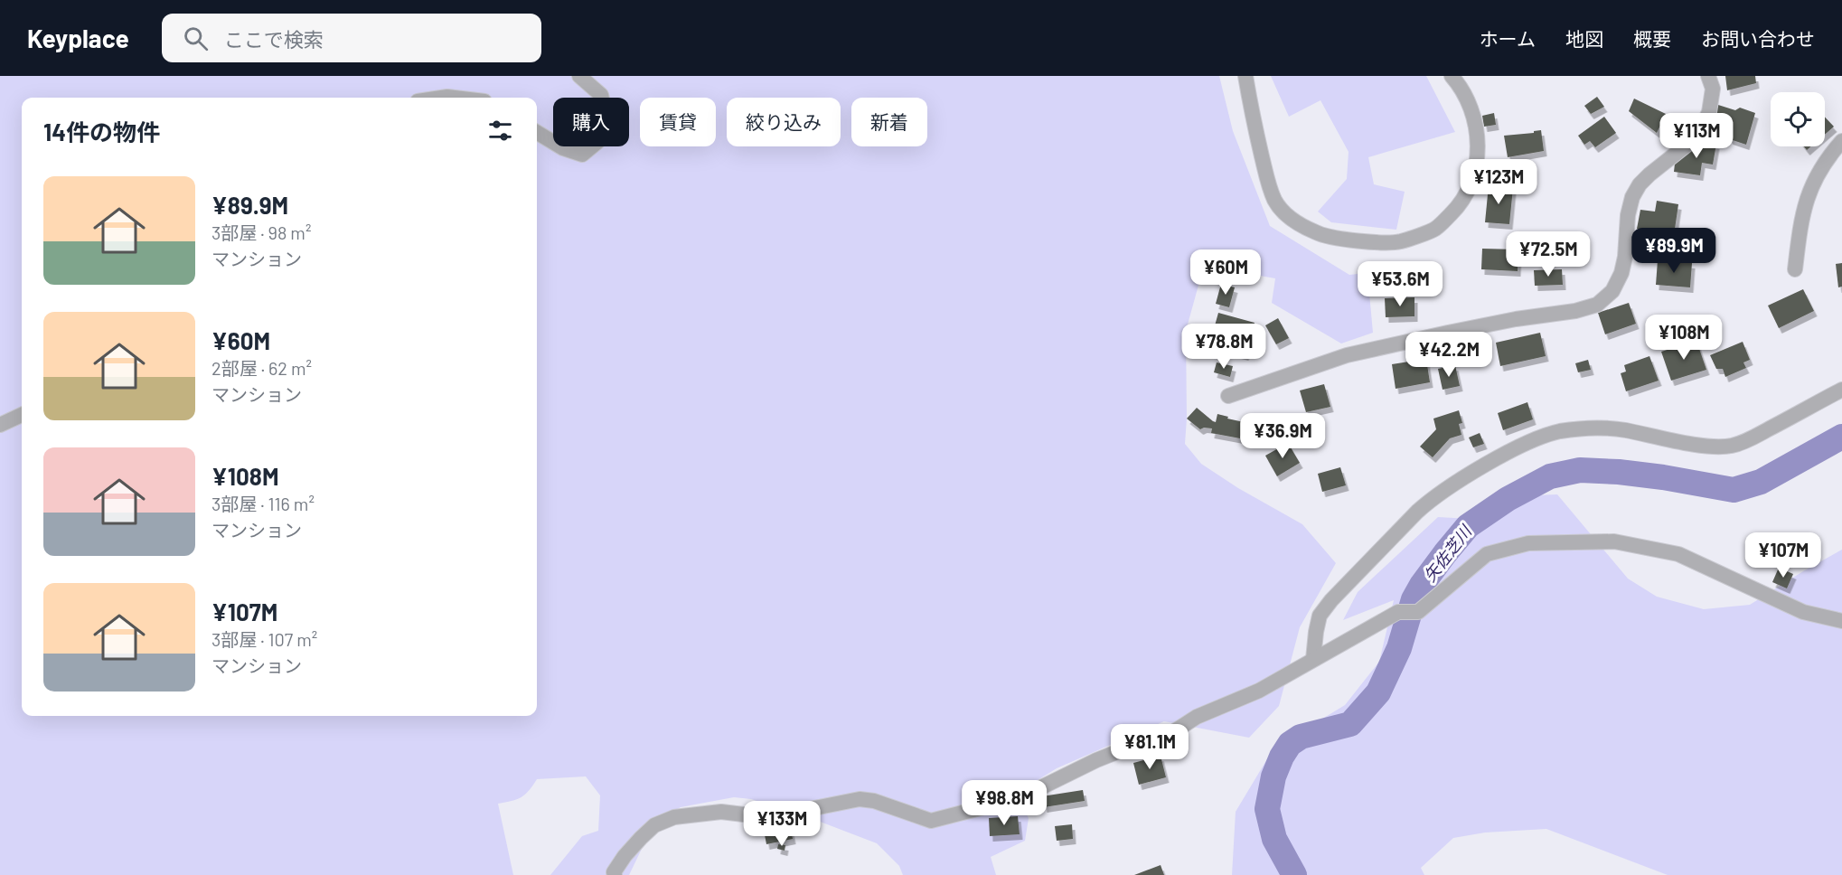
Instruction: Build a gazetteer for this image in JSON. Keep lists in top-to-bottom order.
{
  "water": ["矢佐芝川"],
  "page": {
    "header": "Keyplace",
    "search": "ここで検索",
    "nav": [
      "ホーム",
      "地図",
      "概要",
      "お問い合わせ"
    ],
    "chip": [
      "購入",
      "賃貸",
      "絞り込み",
      "新着"
    ],
    "heading": "14件の物件",
    "price": [
      "¥113M",
      "¥123M",
      "¥89.9M",
      "¥72.5M",
      "¥60M",
      "¥53.6M",
      "¥108M",
      "¥78.8M",
      "¥42.2M",
      "¥36.9M",
      "¥107M",
      "¥81.1M",
      "¥98.8M",
      "¥133M"
    ],
    "list": [
      {
        "name": "¥89.9M",
        "note": "3部屋 · 98 m² · マンション"
      },
      {
        "name": "¥60M",
        "note": "2部屋 · 62 m² · マンション"
      },
      {
        "name": "¥108M",
        "note": "3部屋 · 116 m² · マンション"
      },
      {
        "name": "¥107M",
        "note": "3部屋 · 107 m² · マンション"
      }
    ]
  }
}
